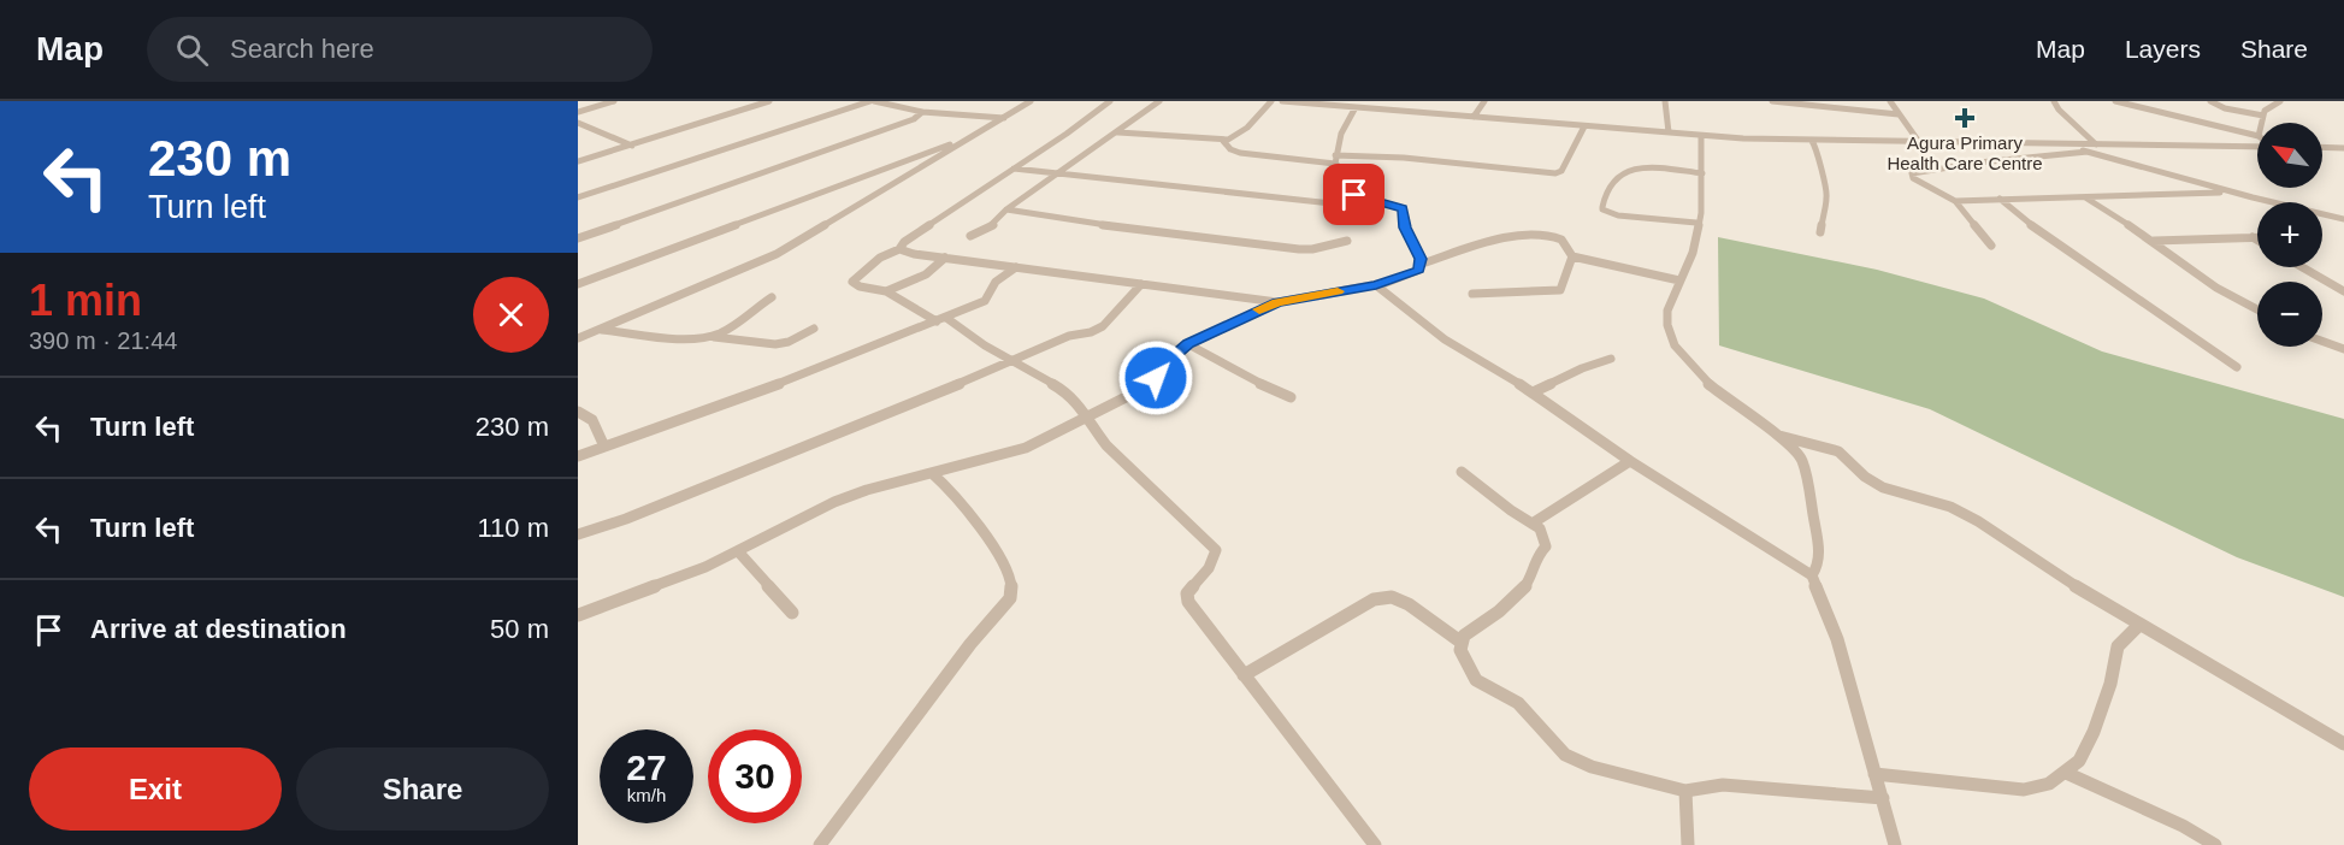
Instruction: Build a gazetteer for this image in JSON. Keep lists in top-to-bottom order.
{
  "places": {
    "health": ["Agura Primary Health Care Centre"]
  },
  "north": "top left",
  "page": {
    "header": "Map",
    "search": "Search here",
    "nav": ["Map", "Layers", "Share"],
    "turn": ["230 m", "Turn left"],
    "map_buttons": ["+", "−"],
    "heading": ["1 min", "390 m · 21:44"],
    "list": [
      {
        "name": "Turn left",
        "value": "230 m"
      },
      {
        "name": "Turn left",
        "value": "110 m"
      },
      {
        "name": "Arrive at destination",
        "value": "50 m"
      }
    ],
    "speed": "27 km/h",
    "limit": "30",
    "buttons": ["Exit", "Share"]
  }
}
